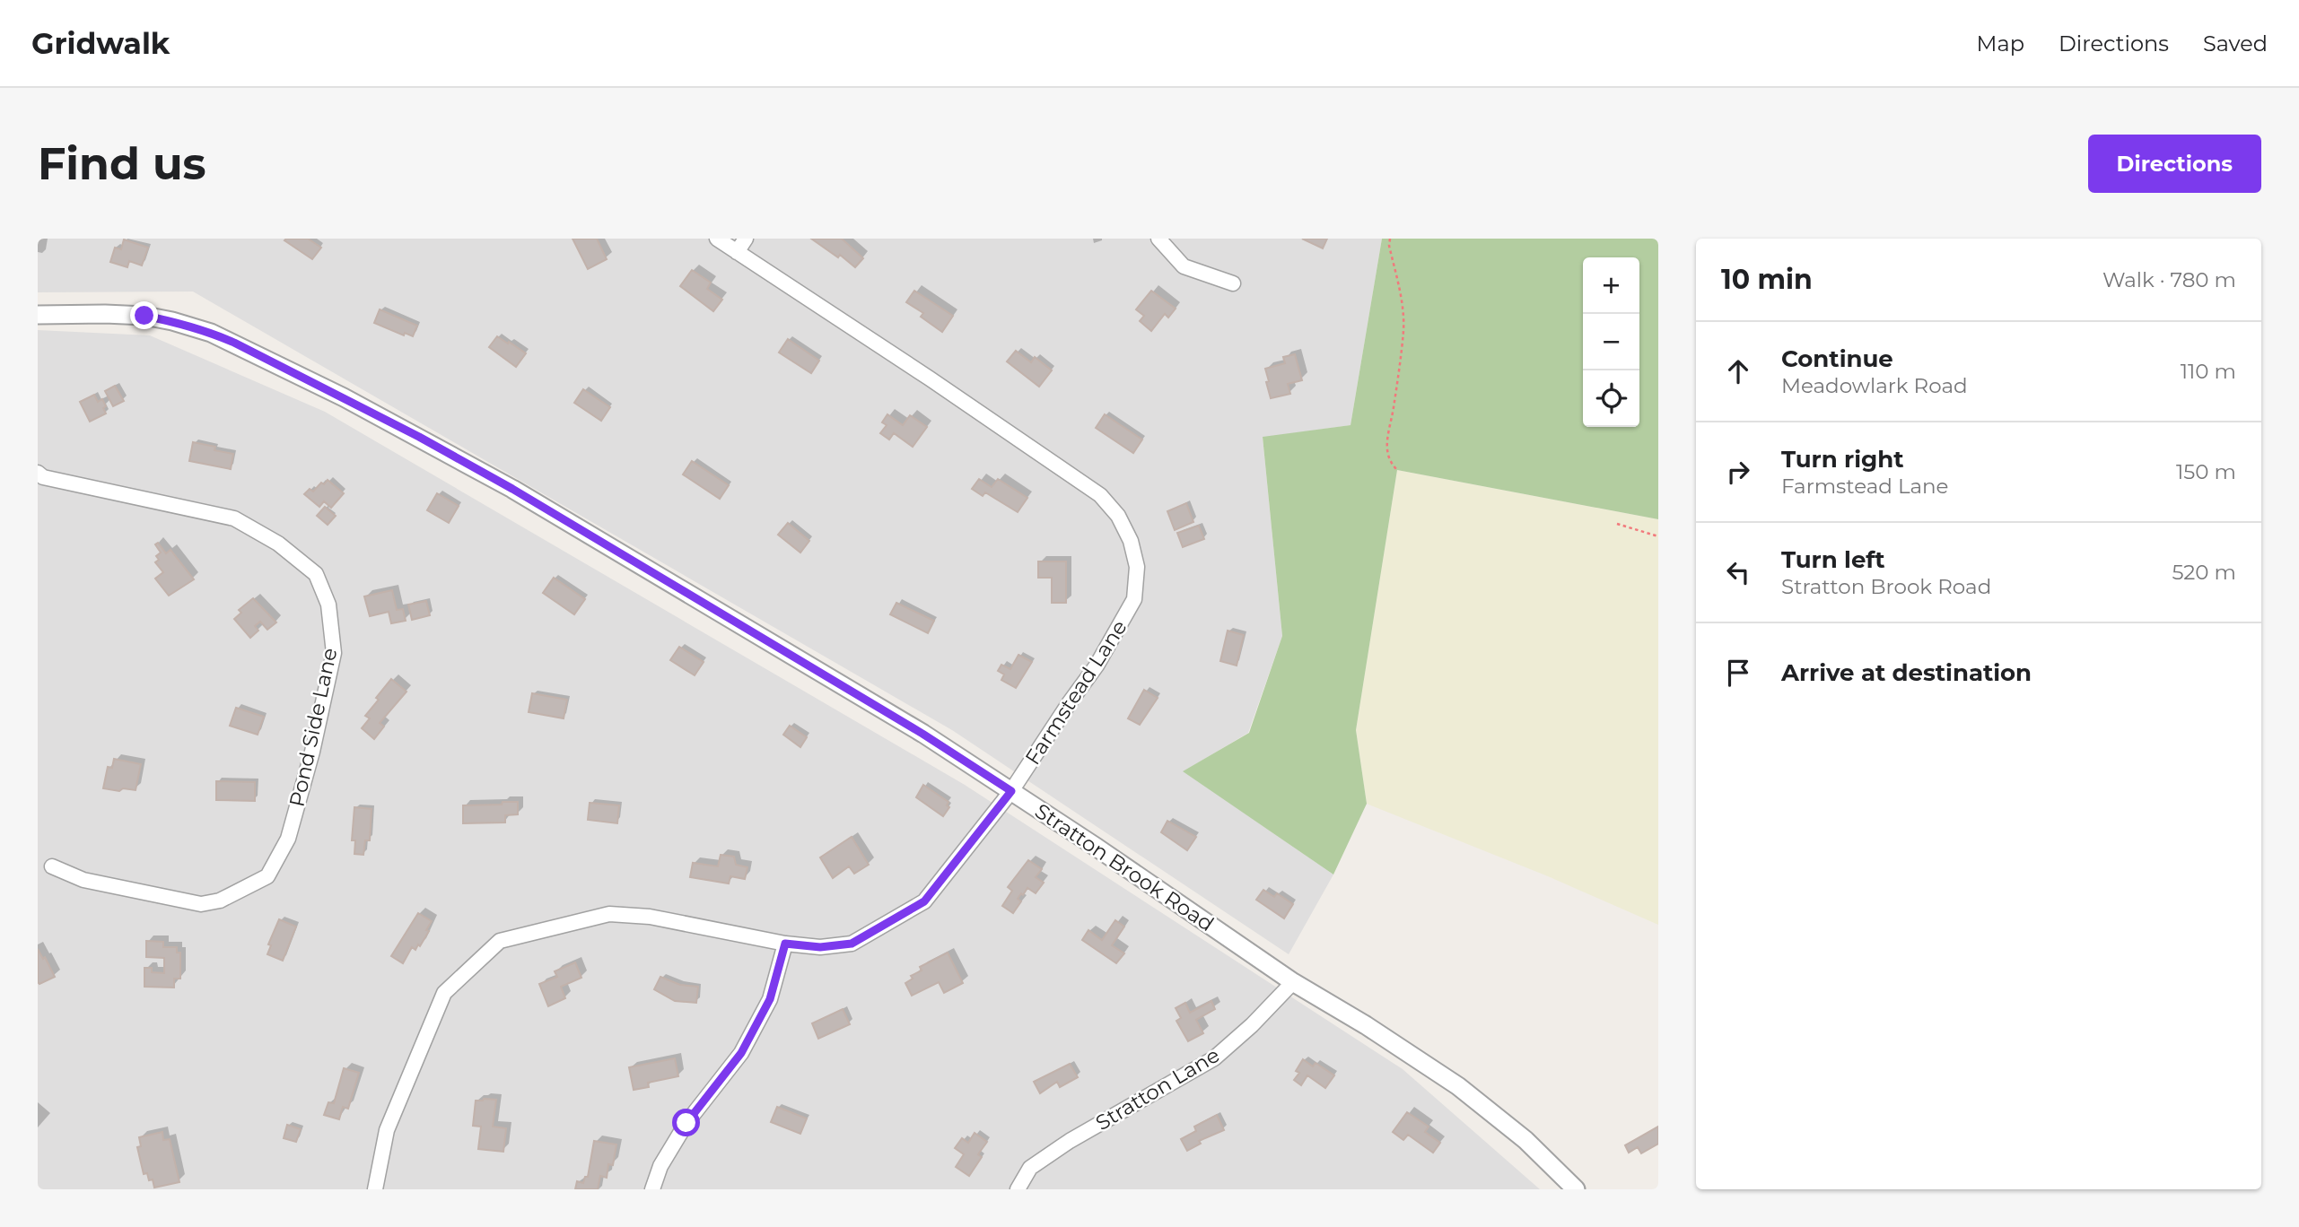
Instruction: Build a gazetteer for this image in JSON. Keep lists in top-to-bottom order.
{
  "streets": {
    "street": [
      "Farmstead Lane",
      "Pond Side Lane",
      "Stratton Brook Road",
      "Stratton Lane"
    ]
  },
  "crossings": [
    ["Farmstead Lane", "Stratton Brook Road"],
    ["Stratton Brook Road", "Stratton Lane"]
  ],
  "page": {
    "header": "Gridwalk",
    "nav": ["Map", "Directions", "Saved"],
    "buttons": "Directions",
    "title": "Find us",
    "heading": ["10 min", "Walk · 780 m"],
    "map_buttons": ["+", "−"],
    "list": [
      ["Continue", "Meadowlark Road", "110 m"],
      ["Turn right", "Farmstead Lane", "150 m"],
      ["Turn left", "Stratton Brook Road", "520 m"],
      "Arrive at destination"
    ]
  }
}
